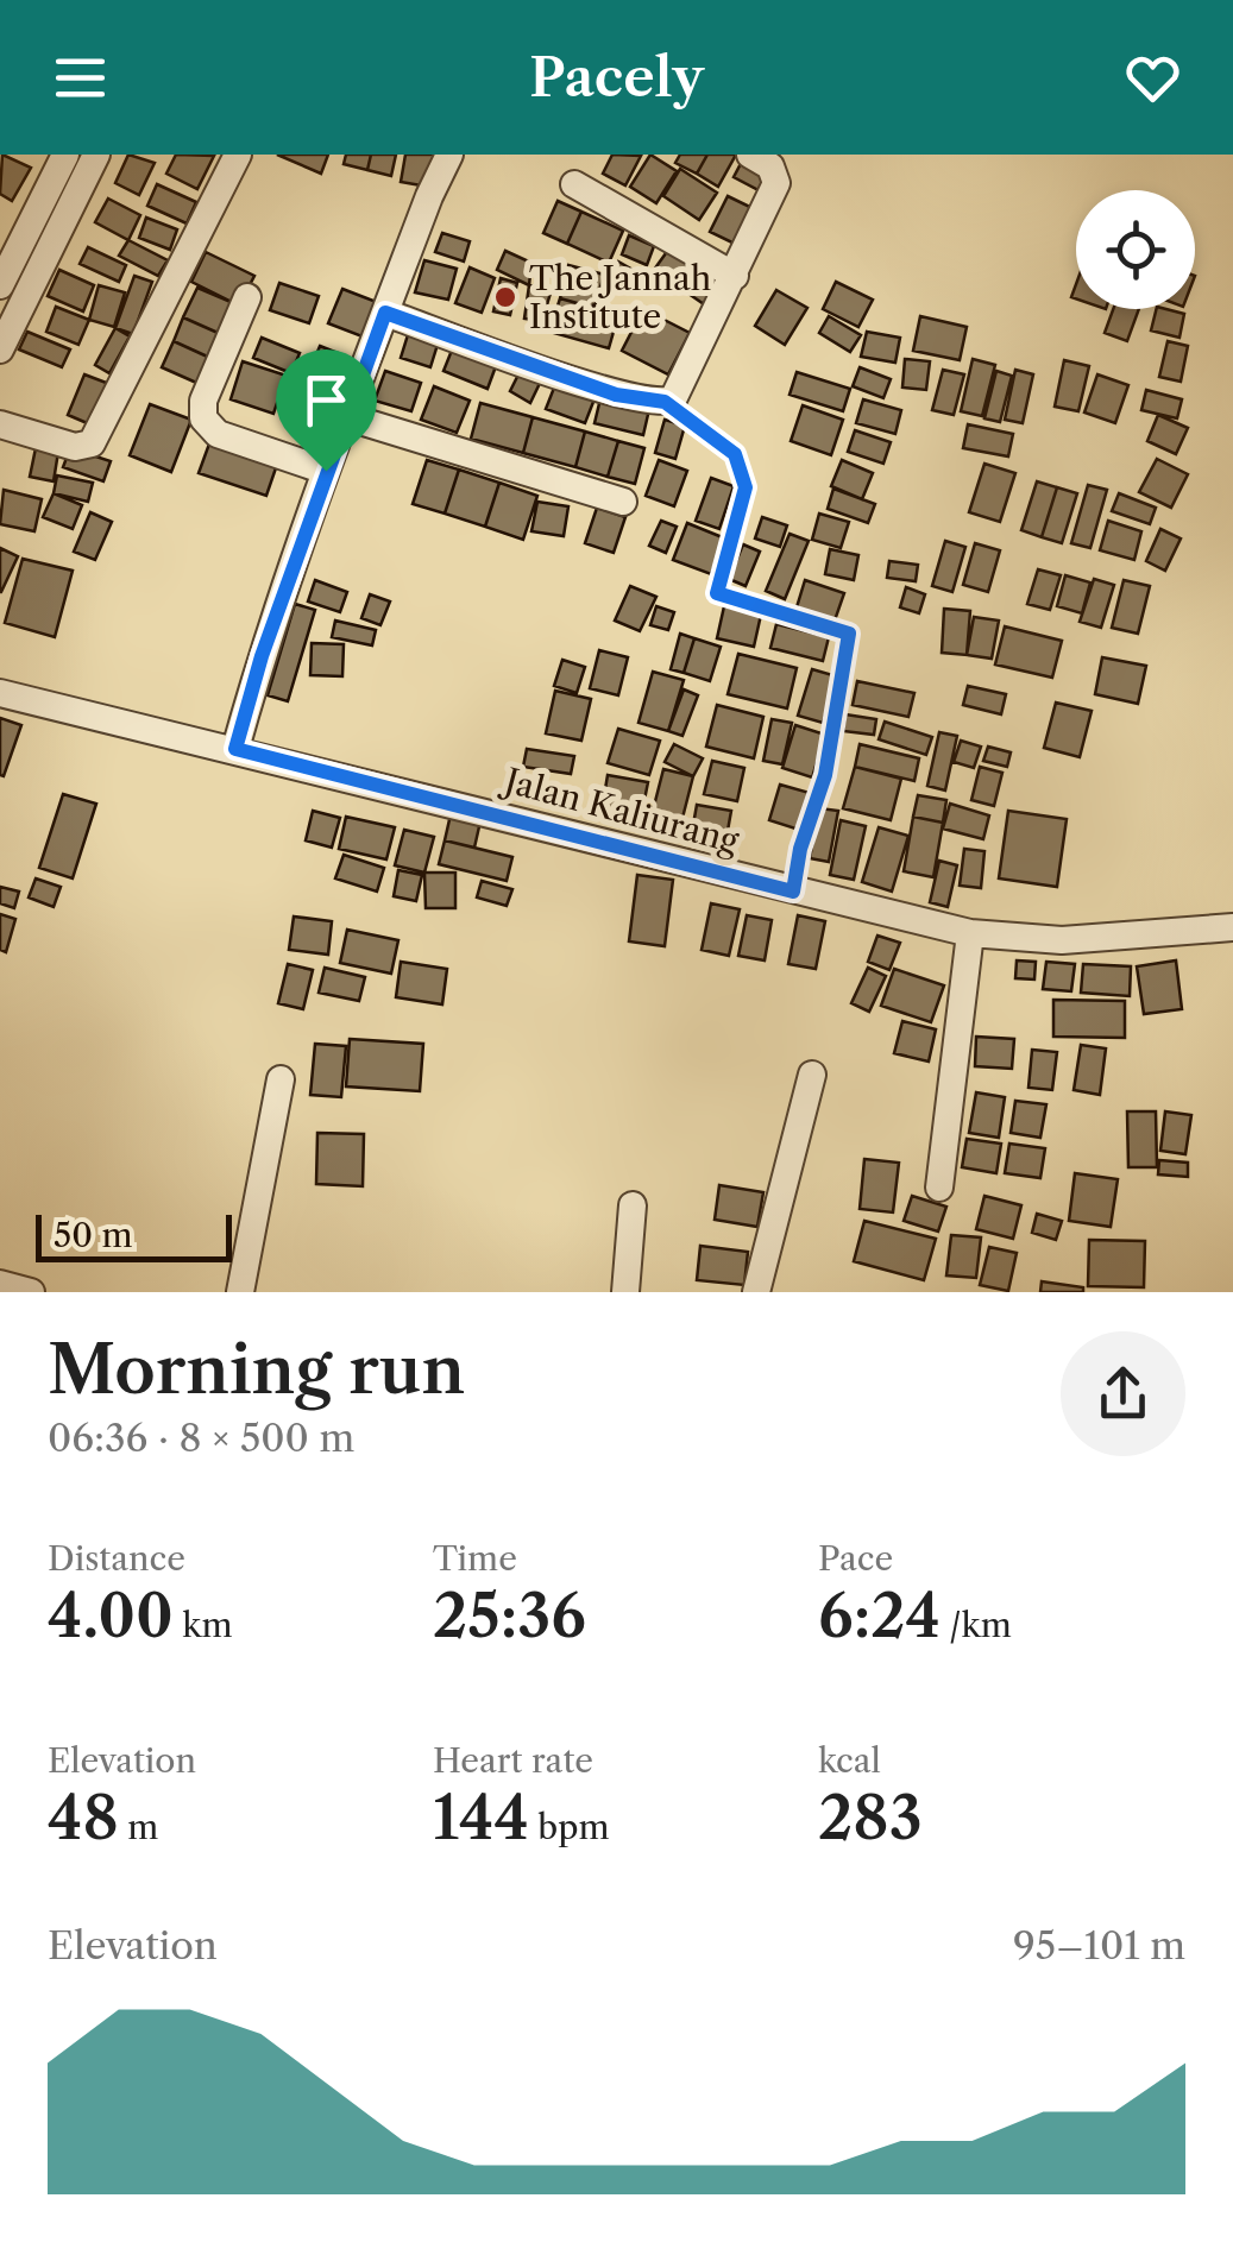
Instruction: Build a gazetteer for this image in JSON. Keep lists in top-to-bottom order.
{
  "streets": {
    "street": ["Jalan Kaliurang"]
  },
  "places": ["The Jannah Institute"],
  "scale_bar": "50 m",
  "page": {
    "header": "Pacely",
    "scale": "50 m",
    "heading": ["Morning run", "06:36 · 8 × 500 m"],
    "stats": [
      ["Distance", "4.00 km"],
      ["Time", "25:36"],
      ["Pace", "6:24 /km"],
      ["Elevation", "48 m"],
      ["Heart rate", "144 bpm"],
      ["kcal", "283"]
    ],
    "chart": ["Elevation", "95–101 m"]
  }
}
